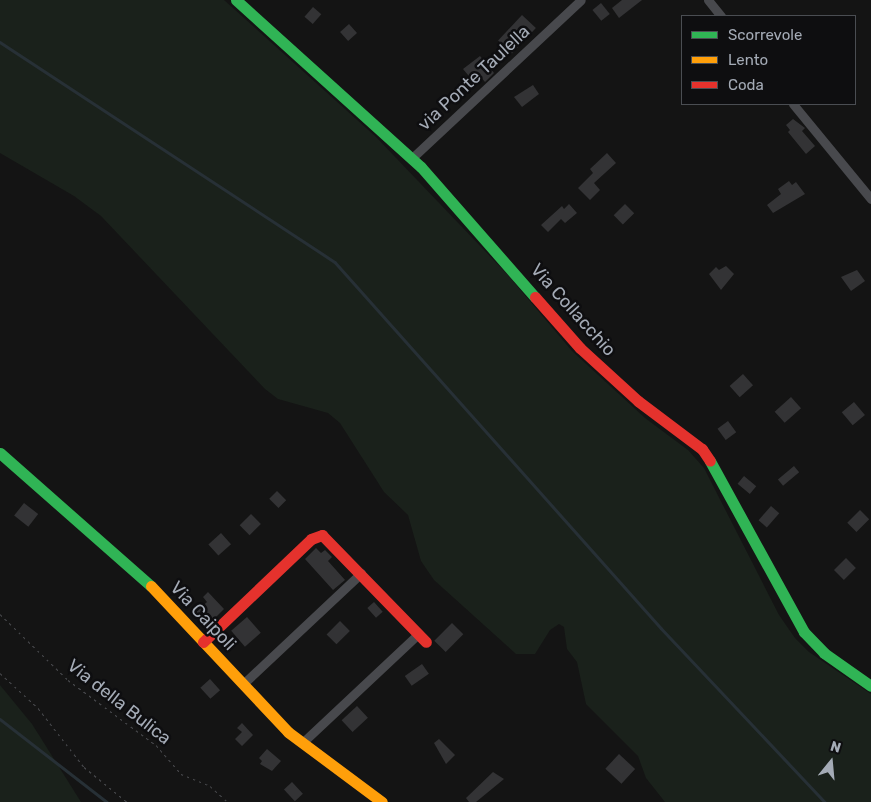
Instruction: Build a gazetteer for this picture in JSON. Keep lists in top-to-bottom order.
{
  "streets": {
    "street": ["via Ponte Taulella", "Via Collacchio", "Via Caipoli"],
    "path": ["Via della Bulica"]
  },
  "crossings": [
    ["via Ponte Taulella", "Via Collacchio"]
  ],
  "legend": ["Scorrevole", "Lento", "Coda"],
  "north": "top"
}
